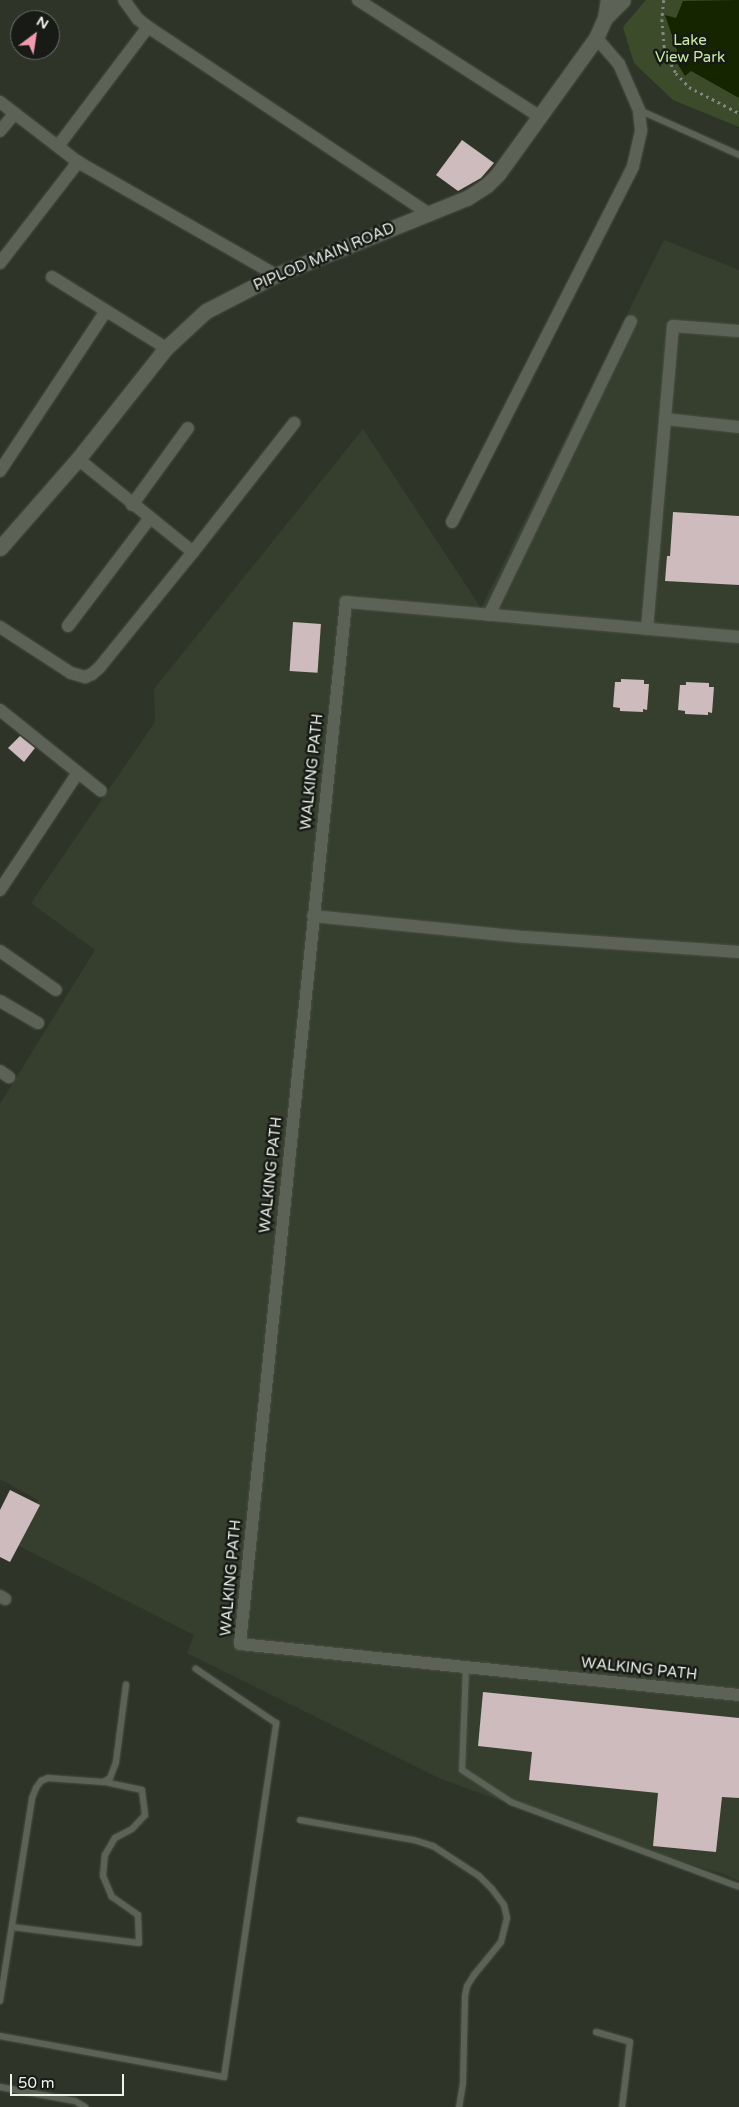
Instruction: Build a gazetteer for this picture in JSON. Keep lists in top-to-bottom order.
{
  "streets": {
    "street": ["PIPLOD MAIN ROAD", "WALKING PATH"]
  },
  "parks": ["Lake View Park"],
  "scale_bar": "50 m",
  "north": "top right"
}
